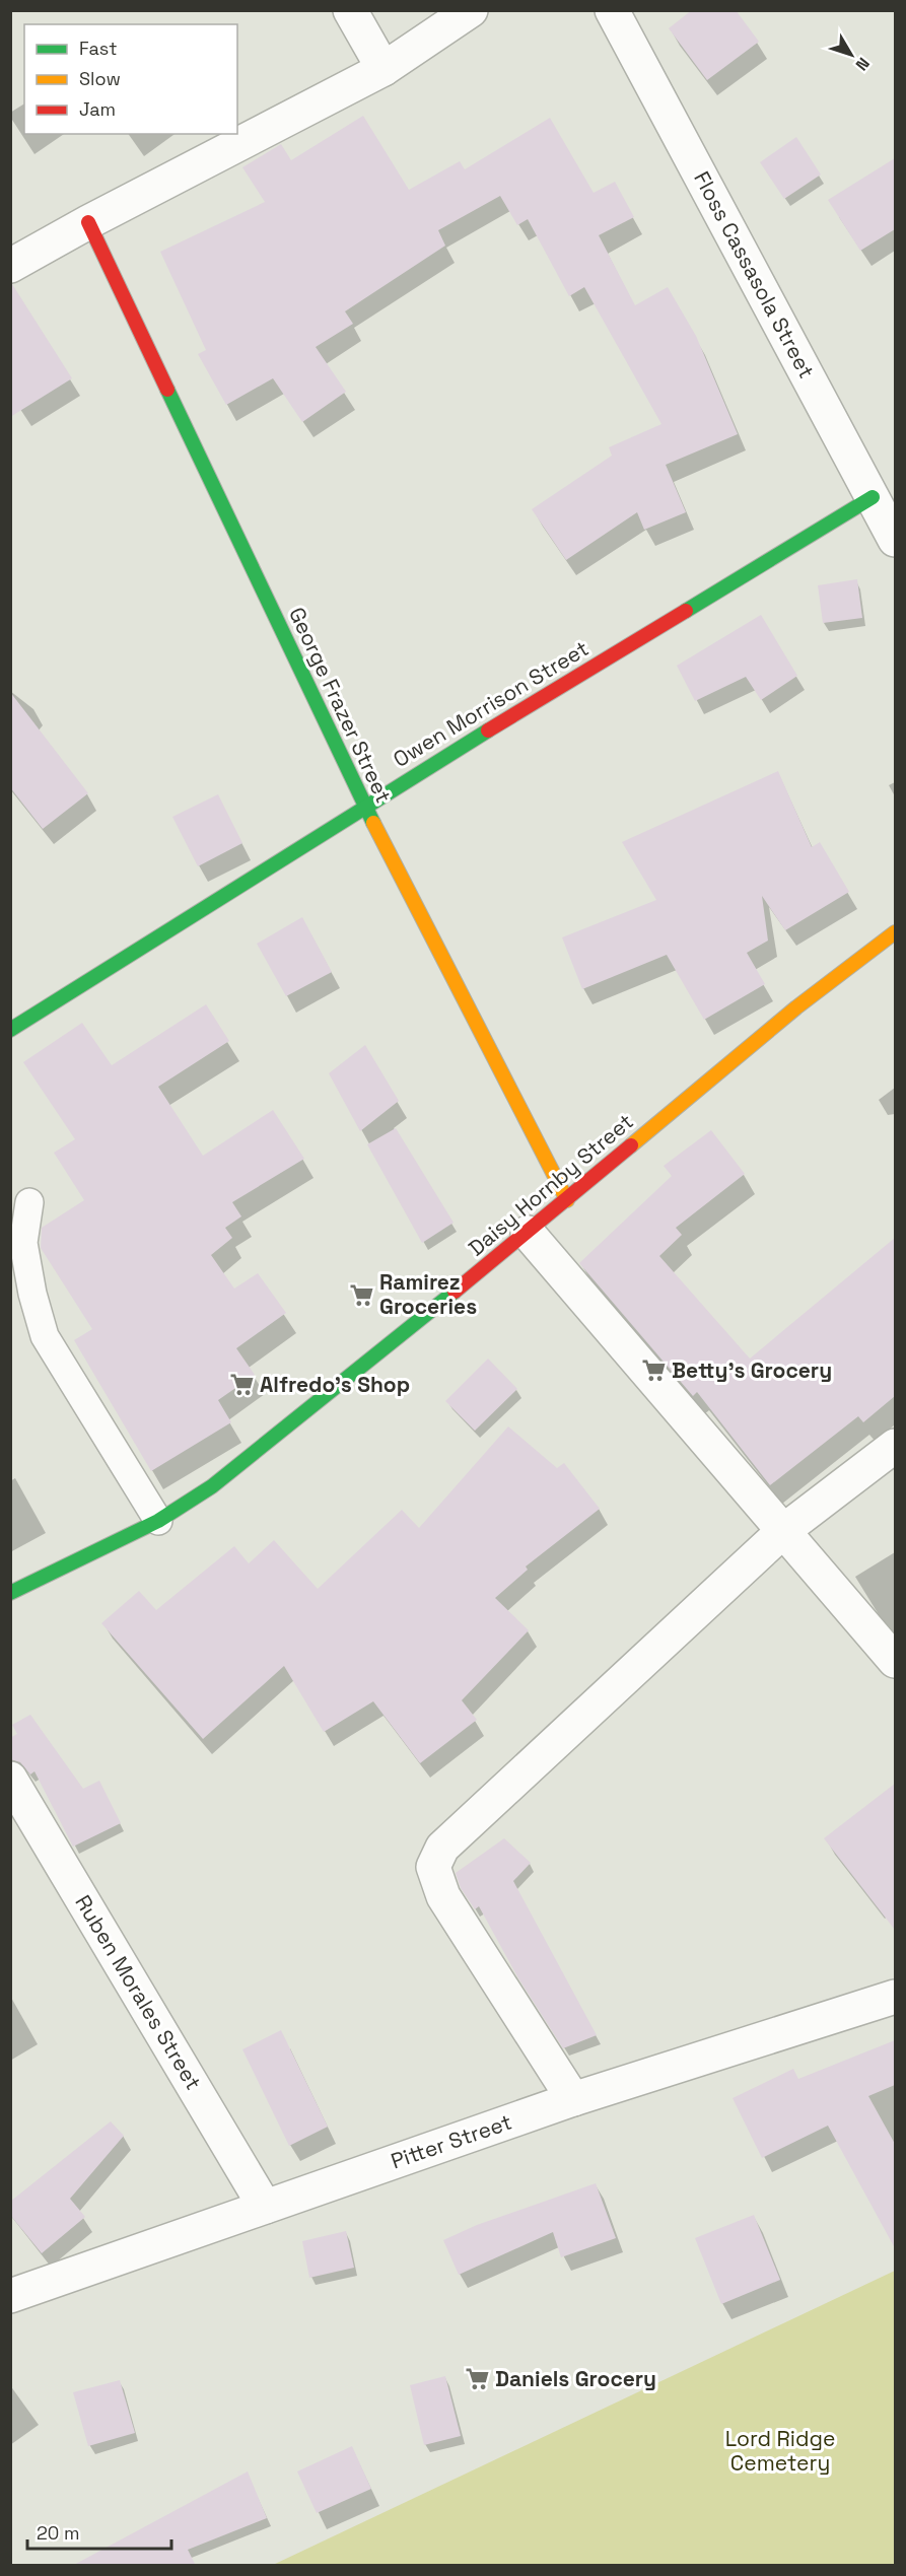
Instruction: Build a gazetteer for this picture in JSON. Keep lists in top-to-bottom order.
{
  "streets": {
    "street": [
      "Floss Cassasola Street",
      "Owen Morrison Street",
      "George Frazer Street",
      "Daisy Hornby Street",
      "Ruben Morales Street",
      "Pitter Street"
    ]
  },
  "crossings": [
    ["Floss Cassasola Street", "Owen Morrison Street"],
    ["Owen Morrison Street", "George Frazer Street"],
    ["George Frazer Street", "Daisy Hornby Street"],
    ["Ruben Morales Street", "Pitter Street"]
  ],
  "parks": ["Lord Ridge Cemetery"],
  "places": {
    "supermarket": [
      "Ramirez Groceries",
      "Betty's Grocery",
      "Alfredo's Shop",
      "Daniels Grocery"
    ]
  },
  "legend": ["Fast", "Slow", "Jam"],
  "scale_bar": "20 m",
  "north": "bottom right"
}
